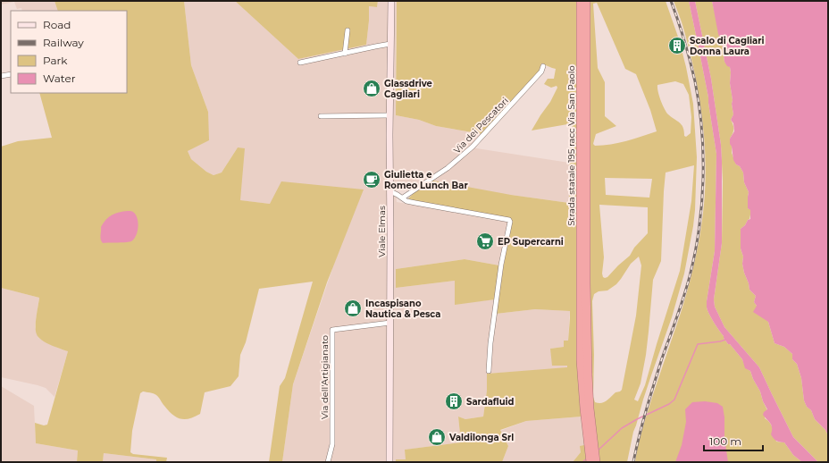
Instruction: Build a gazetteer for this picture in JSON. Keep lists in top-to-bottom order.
{
  "streets": {
    "highway": ["Strada statale 195 racc Via San Paolo"],
    "main road": ["Viale Elmas"],
    "street": ["Via dei Pescatori", "Via dell'Artigianato"]
  },
  "crossings": [
    ["Viale Elmas", "Via dell'Artigianato"]
  ],
  "places": {
    "building": ["Scalo di Cagliari Donna Laura", "Sardafluid"],
    "shop": ["Glassdrive Cagliari", "Incaspisano Nautica & Pesca", "Valdilonga Srl"],
    "cafe": ["Giulietta e Romeo Lunch Bar"],
    "supermarket": ["EP Supercarni"]
  },
  "legend": [
    "Road",
    "Railway",
    "Park",
    "Water"
  ],
  "scale_bar": "100 m"
}
